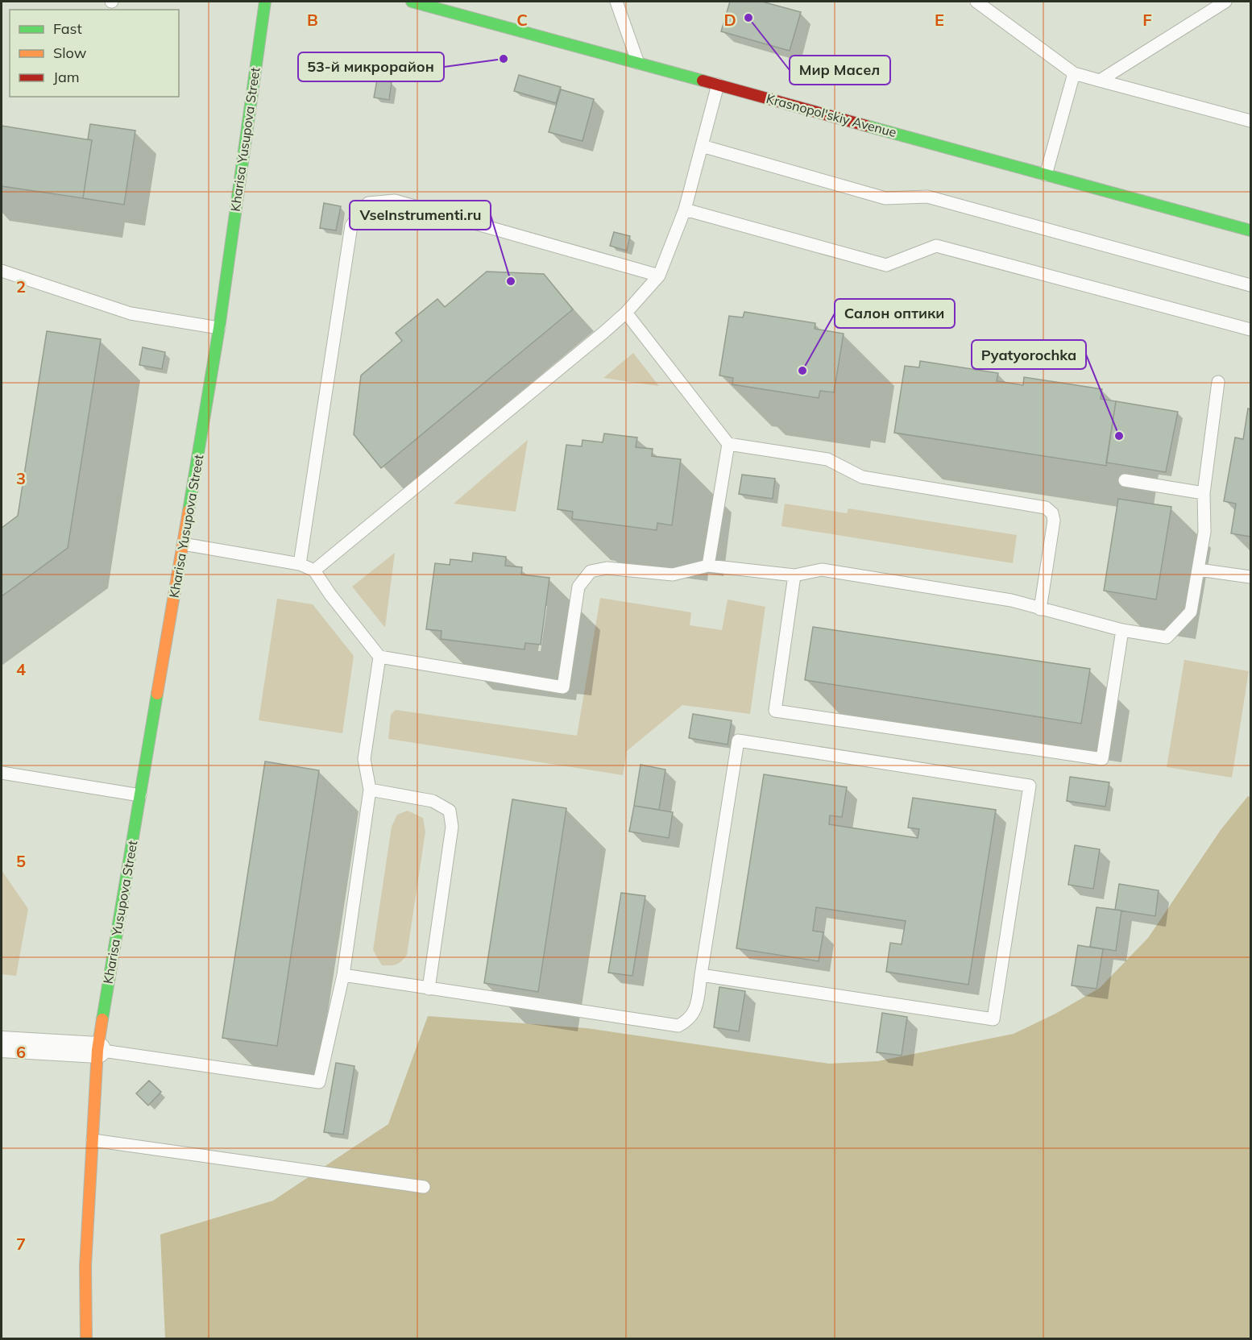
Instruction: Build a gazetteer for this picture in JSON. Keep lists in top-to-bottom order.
{
  "streets": {
    "street": ["Krasnopol'skiy Avenue", "Kharisa Yusupova Street"]
  },
  "places": [
    "Мир Масел",
    "53-й микрорайон",
    "VseInstrumenti.ru",
    "Салон оптики",
    "Pyatyorochka"
  ],
  "legend": ["Fast", "Slow", "Jam"],
  "grid": {
    "columns": [
      "B",
      "C",
      "D",
      "E",
      "F"
    ],
    "rows": [
      "2",
      "3",
      "4",
      "5",
      "6",
      "7"
    ]
  }
}
